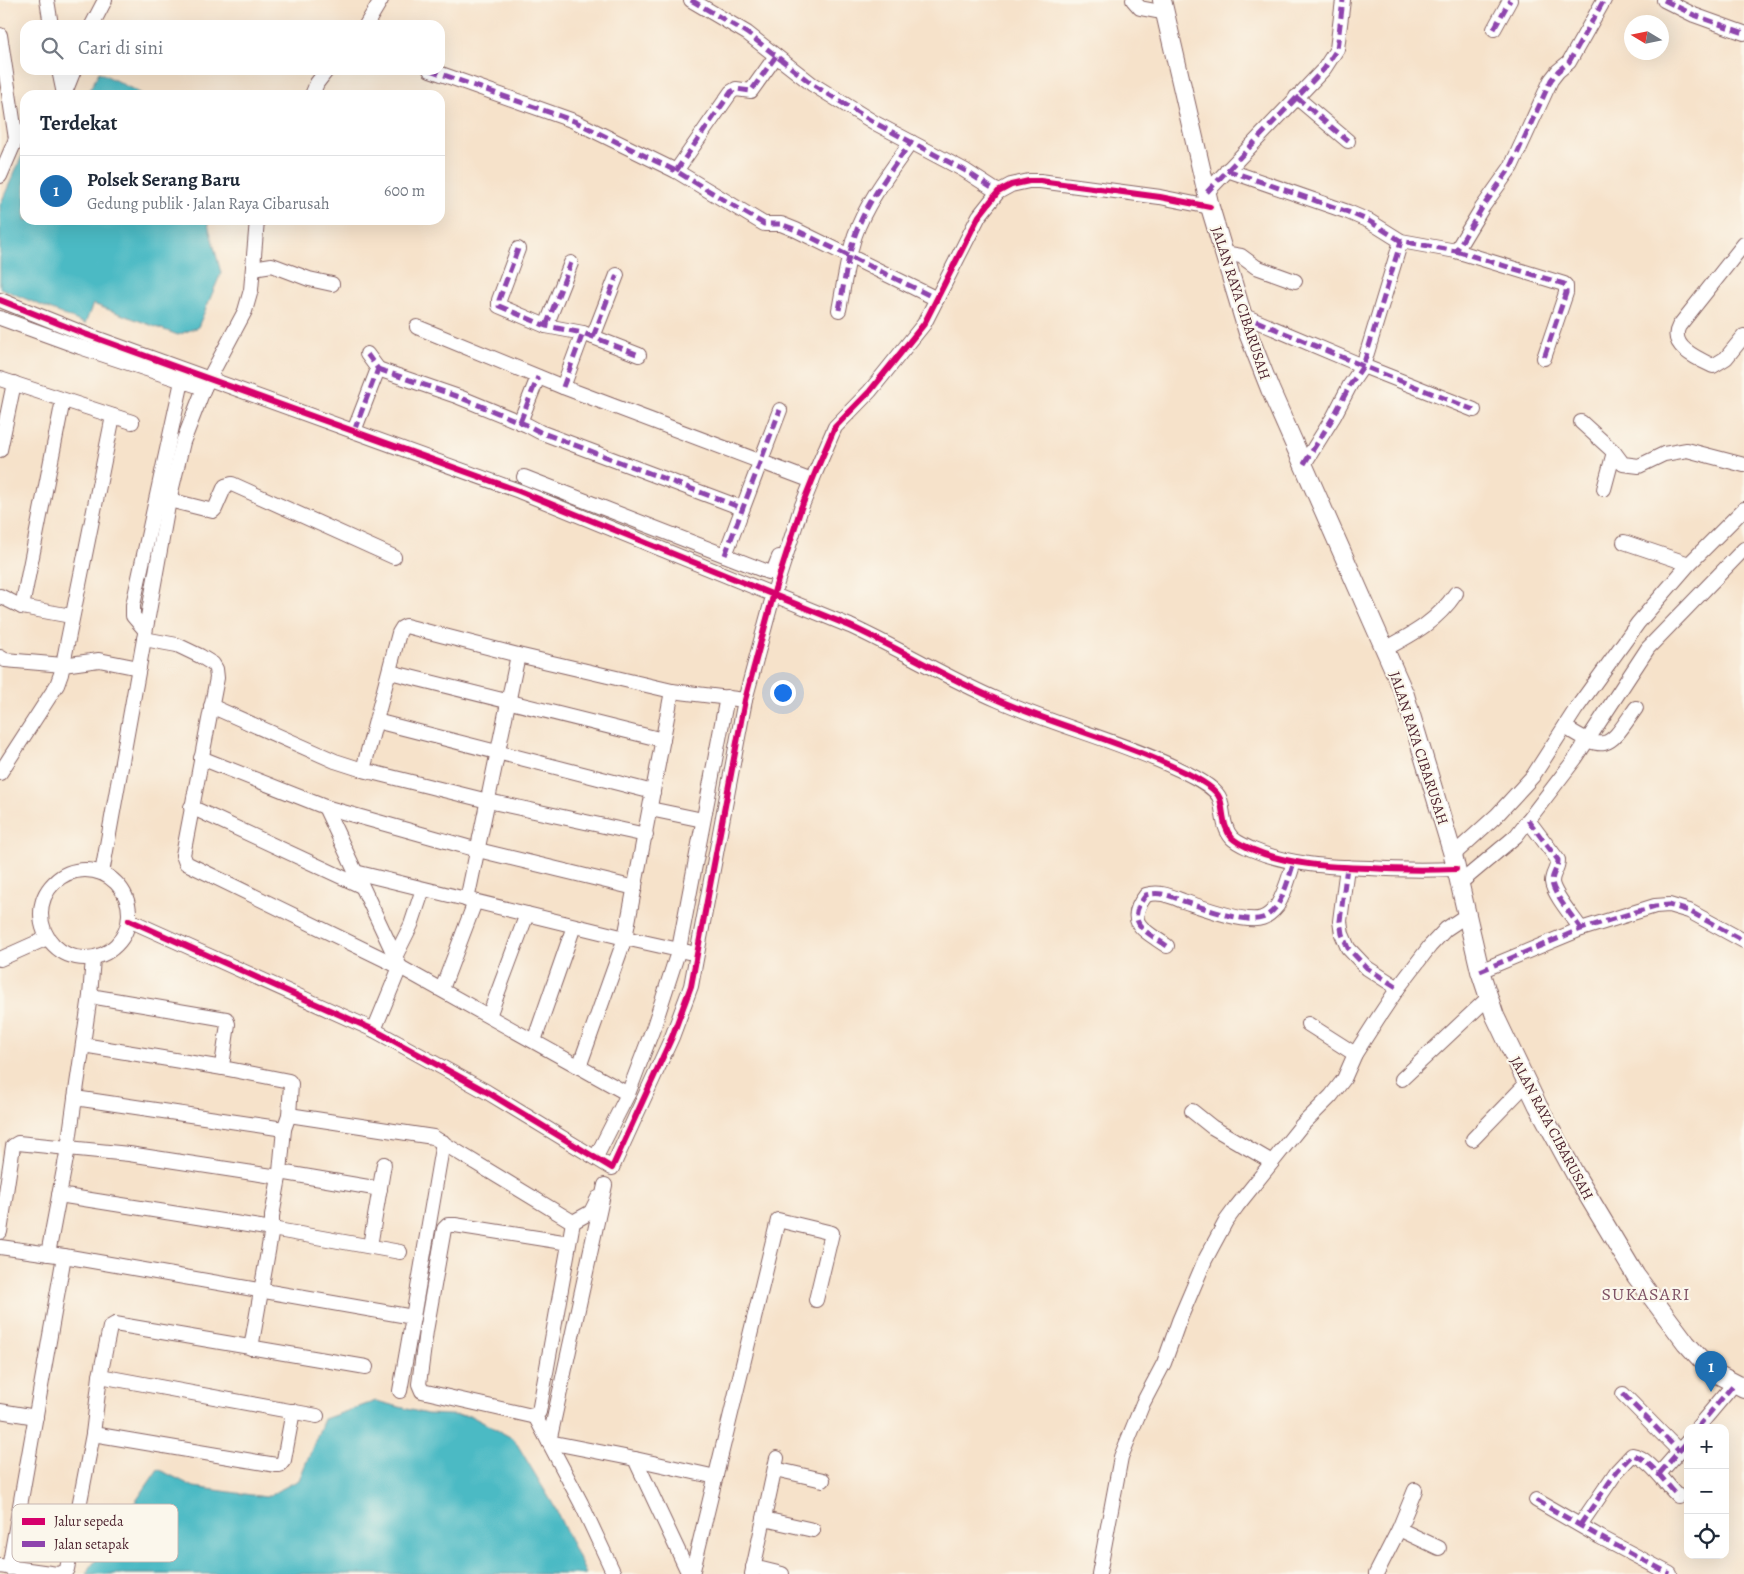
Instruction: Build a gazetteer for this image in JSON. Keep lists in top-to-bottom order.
{
  "streets": {
    "main road": ["JALAN RAYA CIBARUSAH"]
  },
  "districts": ["SUKASARI"],
  "legend": ["Jalur sepeda", "Jalan setapak"],
  "north": "left",
  "page": {
    "search": "Cari di sini",
    "heading": "Terdekat",
    "list": [
      {
        "mark": "1",
        "name": "Polsek Serang Baru",
        "note": "Gedung publik · Jalan Raya Cibarusah",
        "value": "600 m"
      }
    ],
    "pins": "1",
    "map_buttons": ["+", "−"]
  }
}
